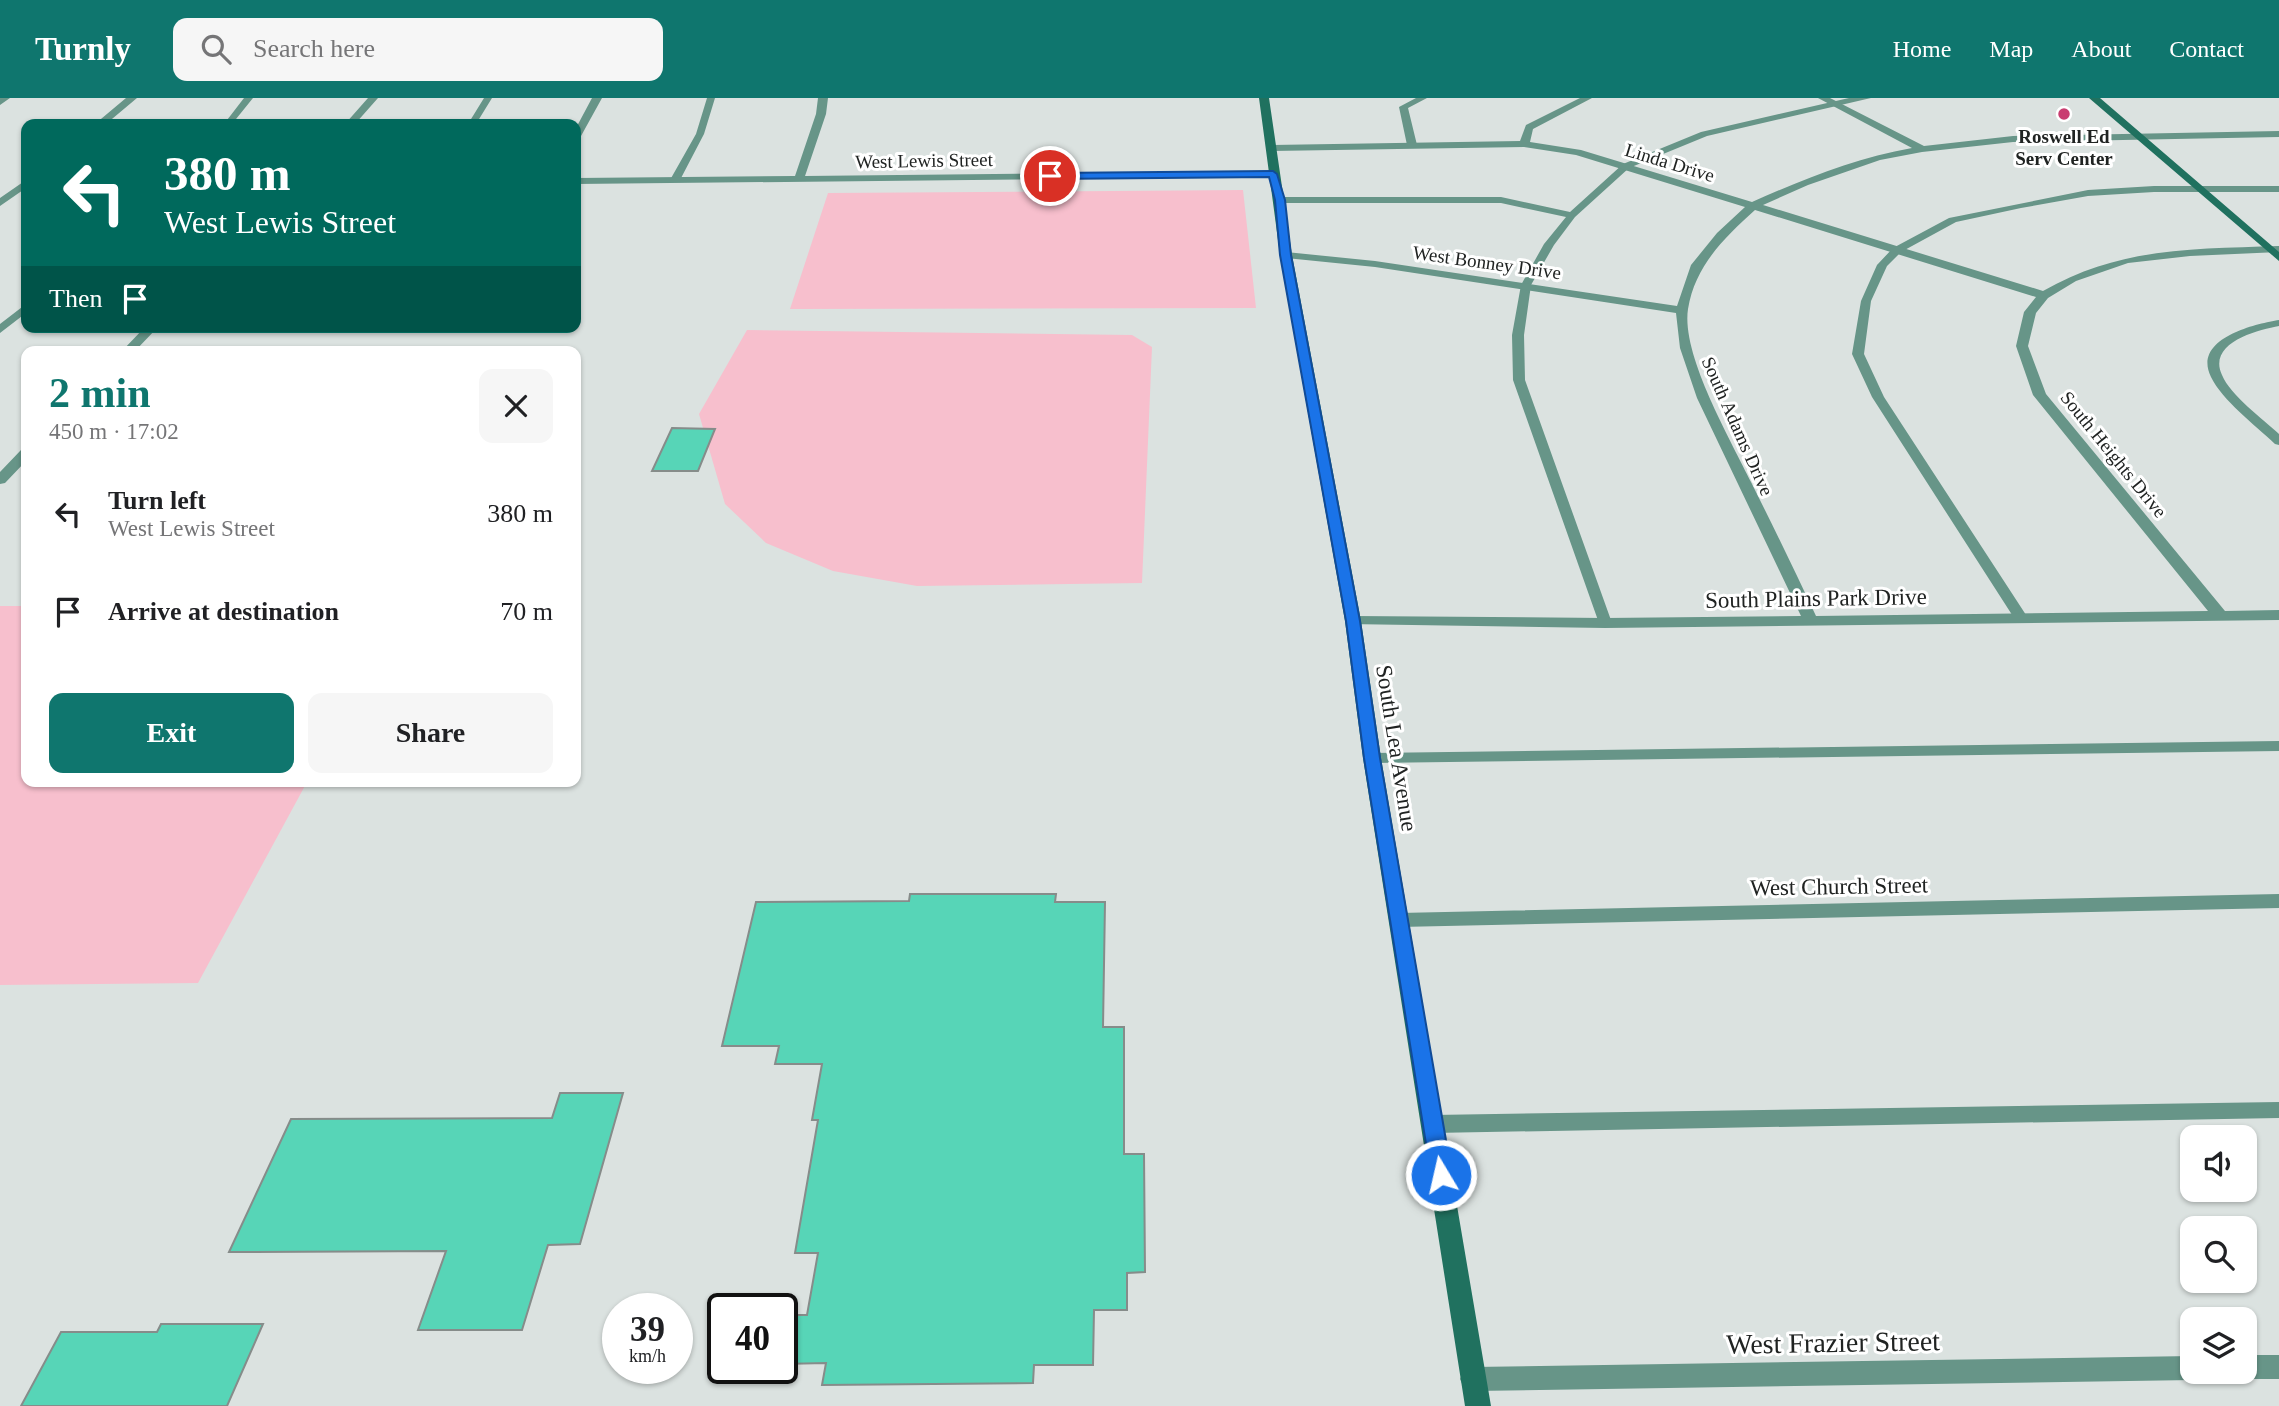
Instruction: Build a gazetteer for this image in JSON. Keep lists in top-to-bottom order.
{
  "streets": {
    "street": [
      "West Lewis Street",
      "Linda Drive",
      "West Bonney Drive",
      "South Adams Drive",
      "South Heights Drive",
      "South Plains Park Drive",
      "South Lea Avenue",
      "West Church Street",
      "West Frazier Street"
    ]
  },
  "crossings": [
    ["West Lewis Street", "South Lea Avenue"],
    ["Linda Drive", "South Adams Drive"],
    ["Linda Drive", "South Heights Drive"],
    ["Linda Drive", "South Lea Avenue"],
    ["West Bonney Drive", "South Adams Drive"],
    ["West Bonney Drive", "South Lea Avenue"],
    ["South Adams Drive", "South Plains Park Drive"],
    ["South Heights Drive", "South Plains Park Drive"],
    ["South Plains Park Drive", "South Lea Avenue"],
    ["South Lea Avenue", "West Church Street"],
    ["South Lea Avenue", "West Frazier Street"]
  ],
  "places": ["Roswell Ed Serv Center"],
  "page": {
    "header": "Turnly",
    "search": "Search here",
    "nav": [
      "Home",
      "Map",
      "About",
      "Contact"
    ],
    "turn": ["380 m", "West Lewis Street"],
    "then": "Then",
    "heading": ["2 min", "450 m · 17:02"],
    "list": [
      {
        "name": "Turn left",
        "note": "West Lewis Street",
        "value": "380 m"
      },
      {
        "name": "Arrive at destination",
        "value": "70 m"
      }
    ],
    "buttons": ["Exit", "Share"],
    "speed": "39 km/h",
    "limit": "40"
  }
}
